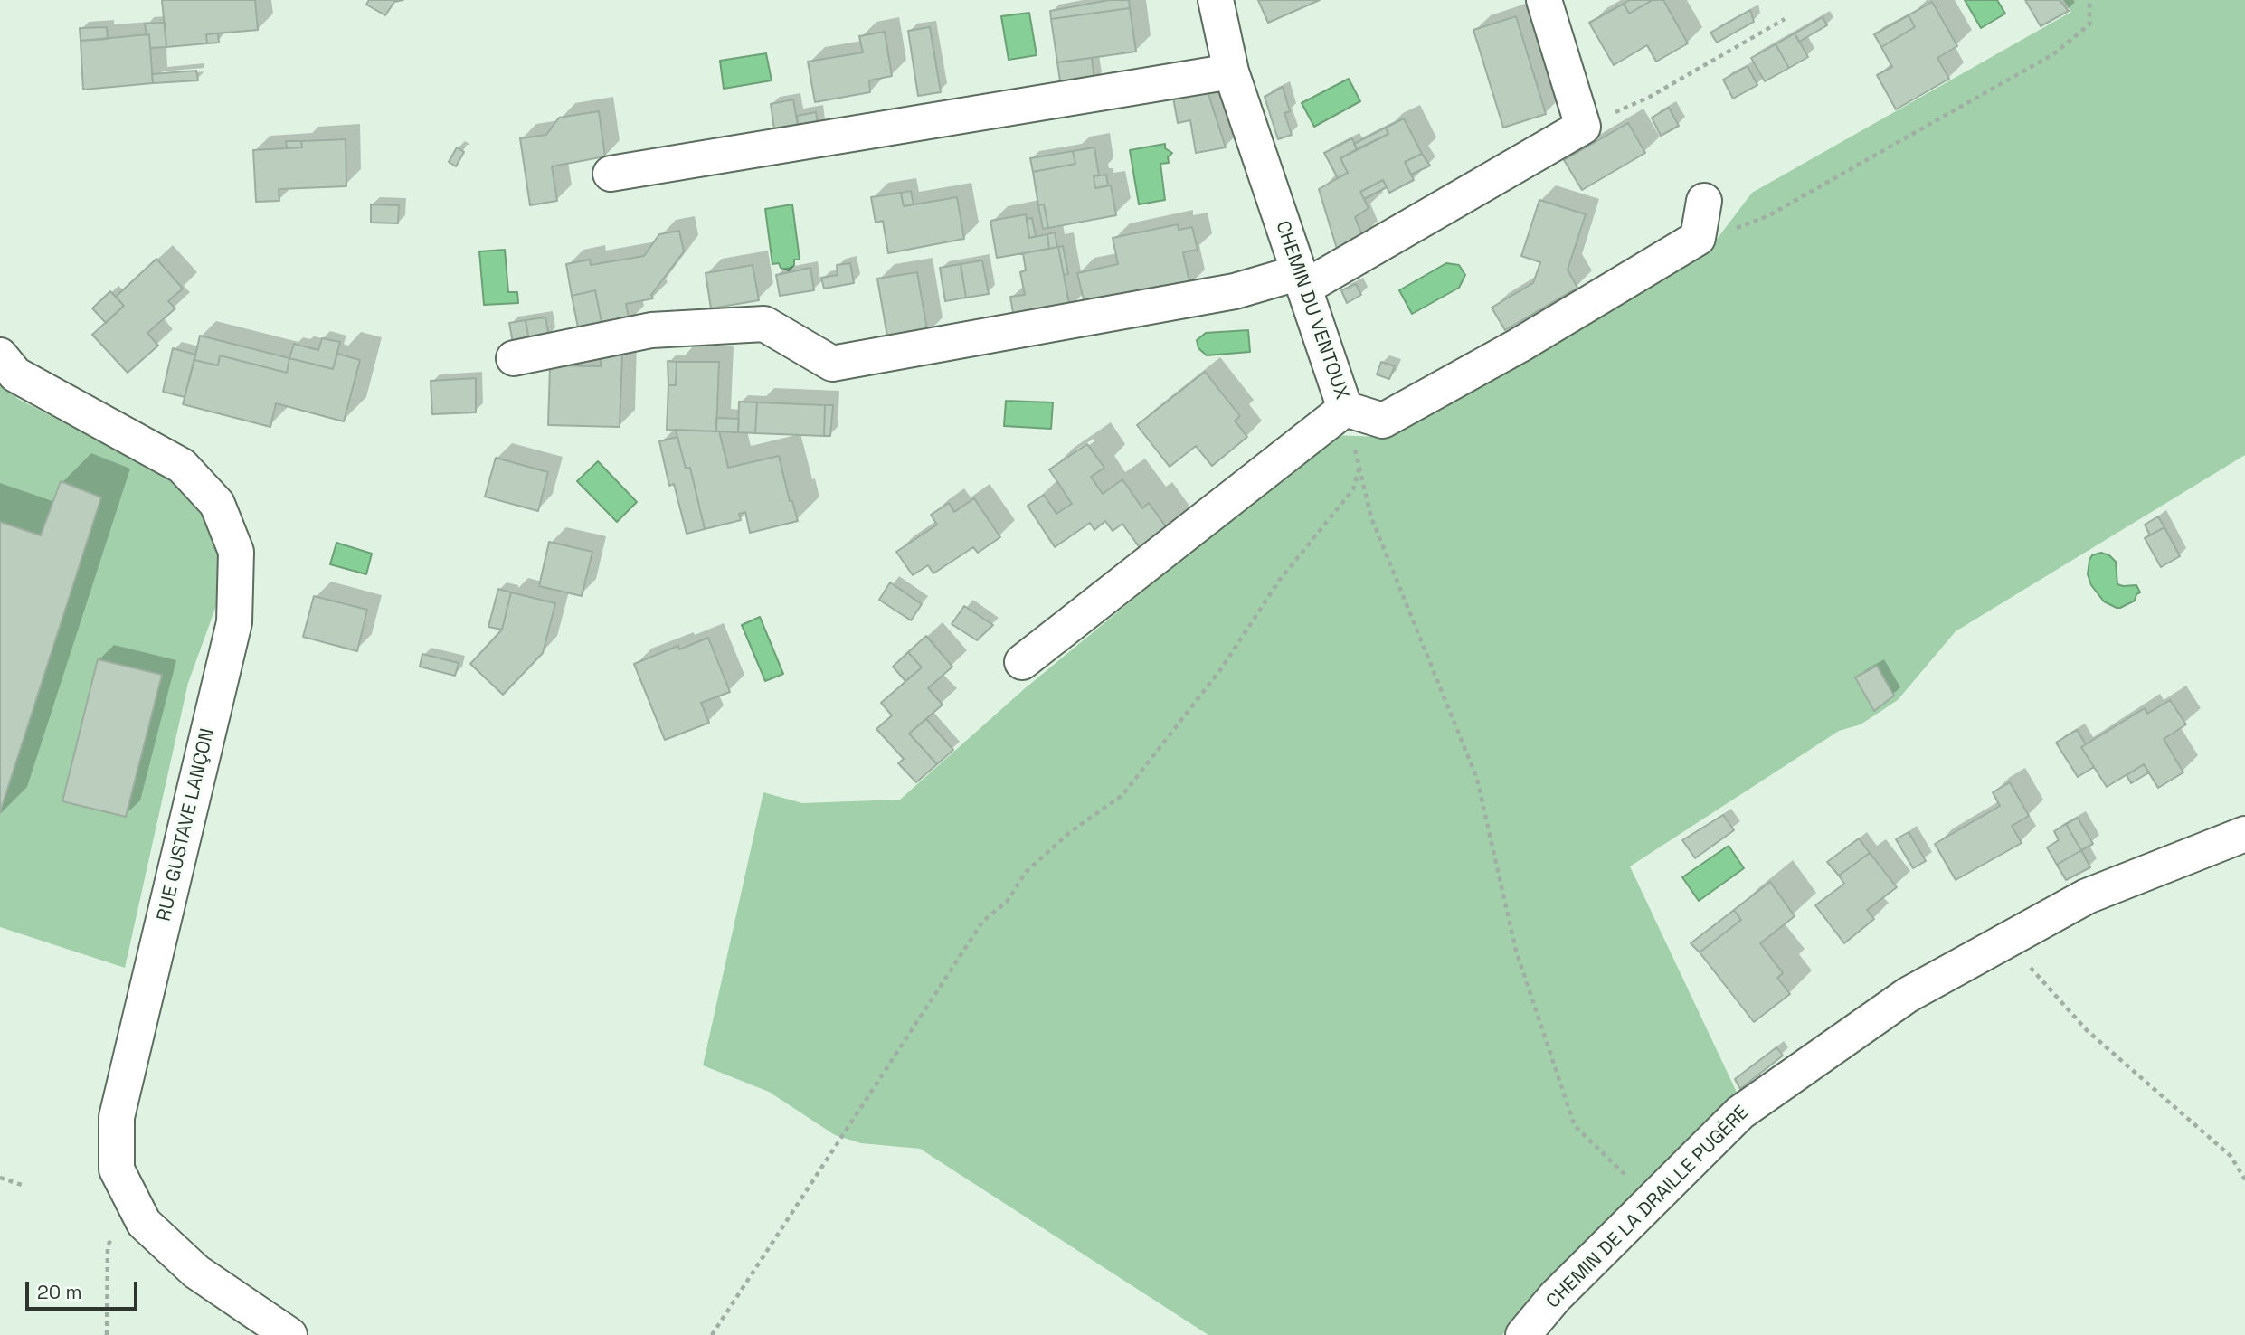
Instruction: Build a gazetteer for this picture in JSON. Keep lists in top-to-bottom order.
{
  "streets": {
    "street": ["CHEMIN DU VENTOUX", "RUE GUSTAVE LANÇON", "CHEMIN DE LA DRAILLE PUGÈRE"]
  },
  "scale_bar": "20 m"
}
